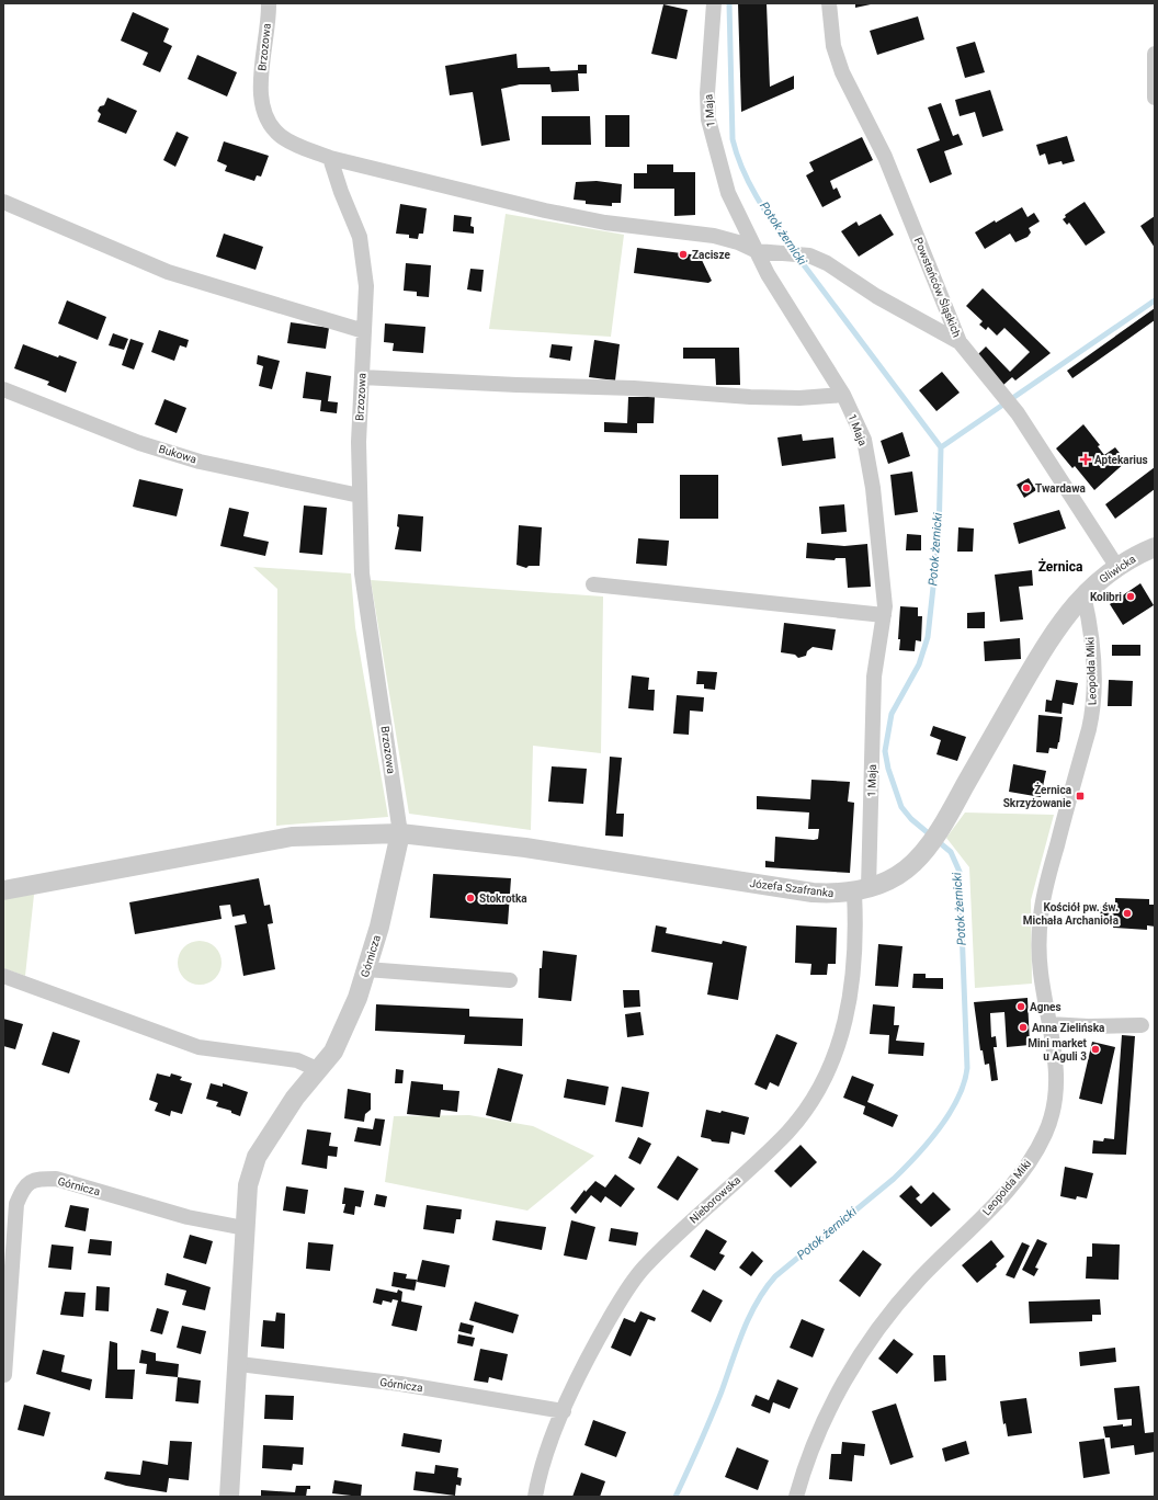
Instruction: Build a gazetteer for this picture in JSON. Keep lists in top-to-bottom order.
{
  "streets": {
    "street": [
      "Brzozowa",
      "1 Maja",
      "Powstańców Śląskich",
      "Bukowa",
      "Gliwicka",
      "Leopolda Miki",
      "Józefa Szafranka",
      "Górnicza",
      "Nieborowska"
    ]
  },
  "crossings": [
    ["Brzozowa", "Bukowa"],
    ["Brzozowa", "Józefa Szafranka"],
    ["Brzozowa", "Górnicza"],
    ["1 Maja", "Józefa Szafranka"],
    ["1 Maja", "Nieborowska"],
    ["Powstańców Śląskich", "Gliwicka"],
    ["Gliwicka", "Leopolda Miki"],
    ["Gliwicka", "Józefa Szafranka"],
    ["Leopolda Miki", "Józefa Szafranka"],
    ["Józefa Szafranka", "Górnicza"],
    ["Józefa Szafranka", "Nieborowska"],
    ["Górnicza", "Nieborowska"]
  ],
  "districts": ["Żernica"],
  "water": ["Potok żernicki"],
  "places": {
    "other": [
      "Zacisze",
      "Twardawa",
      "Kolibri",
      "Stokrotka",
      "Kościół pw. św. Michała Archanioła",
      "Agnes",
      "Anna Zielińska",
      "Mini market u Aguli 3"
    ],
    "health": ["Aptekarius"],
    "transit": ["Żernica Skrzyżowanie"]
  }
}
